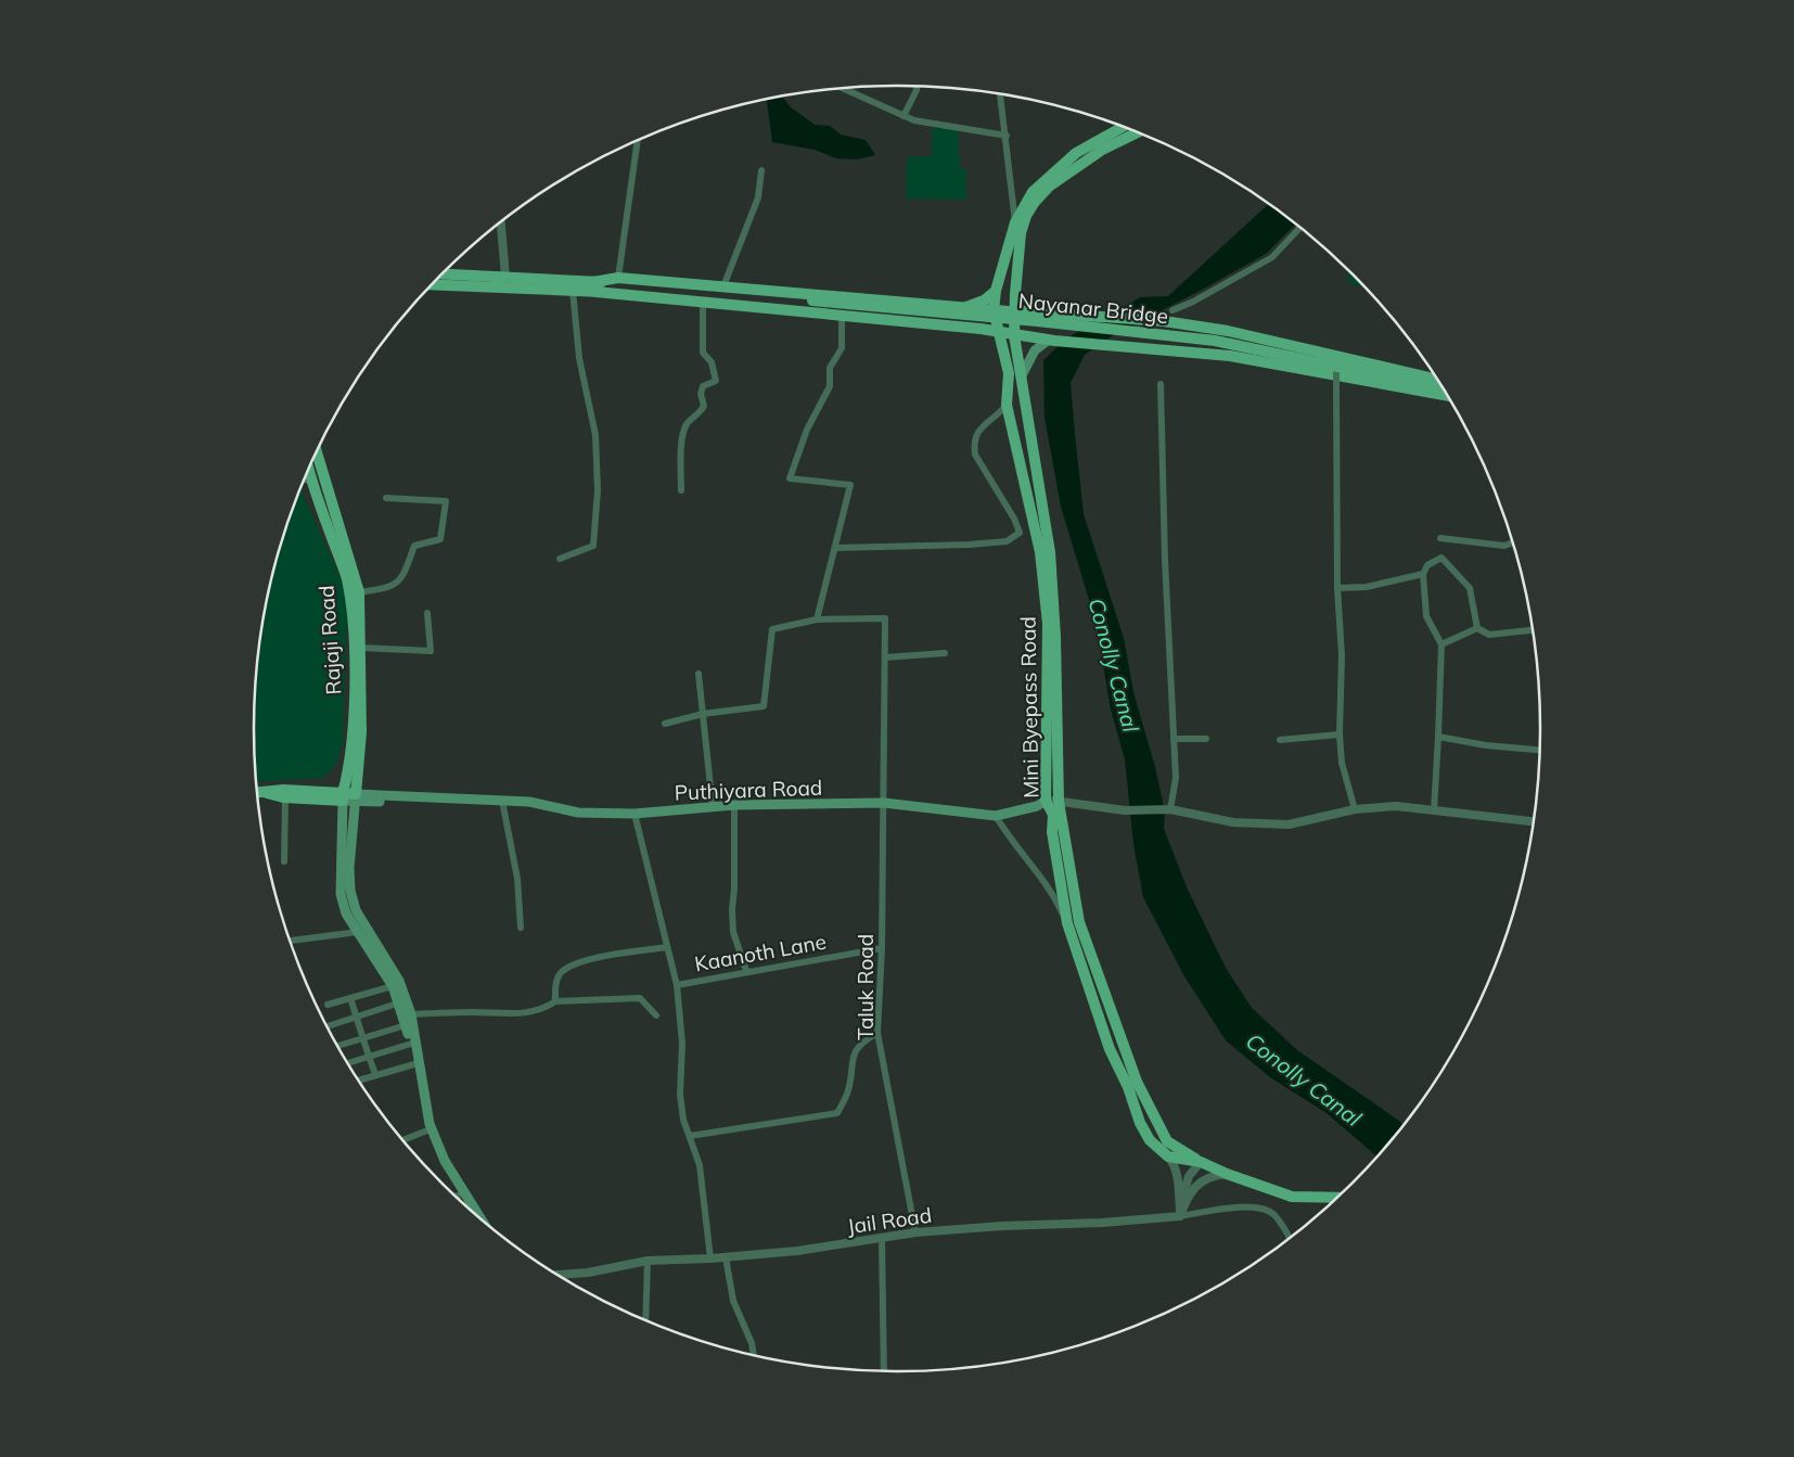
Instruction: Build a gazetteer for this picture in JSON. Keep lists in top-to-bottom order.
{
  "streets": {
    "main road": [
      "Nayanar Bridge",
      "Rajaji Road",
      "Mini Byepass Road",
      "Puthiyara Road"
    ],
    "street": ["Kaanoth Lane", "Taluk Road", "Jail Road"]
  },
  "crossings": [
    ["Mini Byepass Road", "Puthiyara Road"],
    ["Puthiyara Road", "Taluk Road"],
    ["Kaanoth Lane", "Taluk Road"],
    ["Taluk Road", "Jail Road"]
  ],
  "water": ["Conolly Canal"]
}
